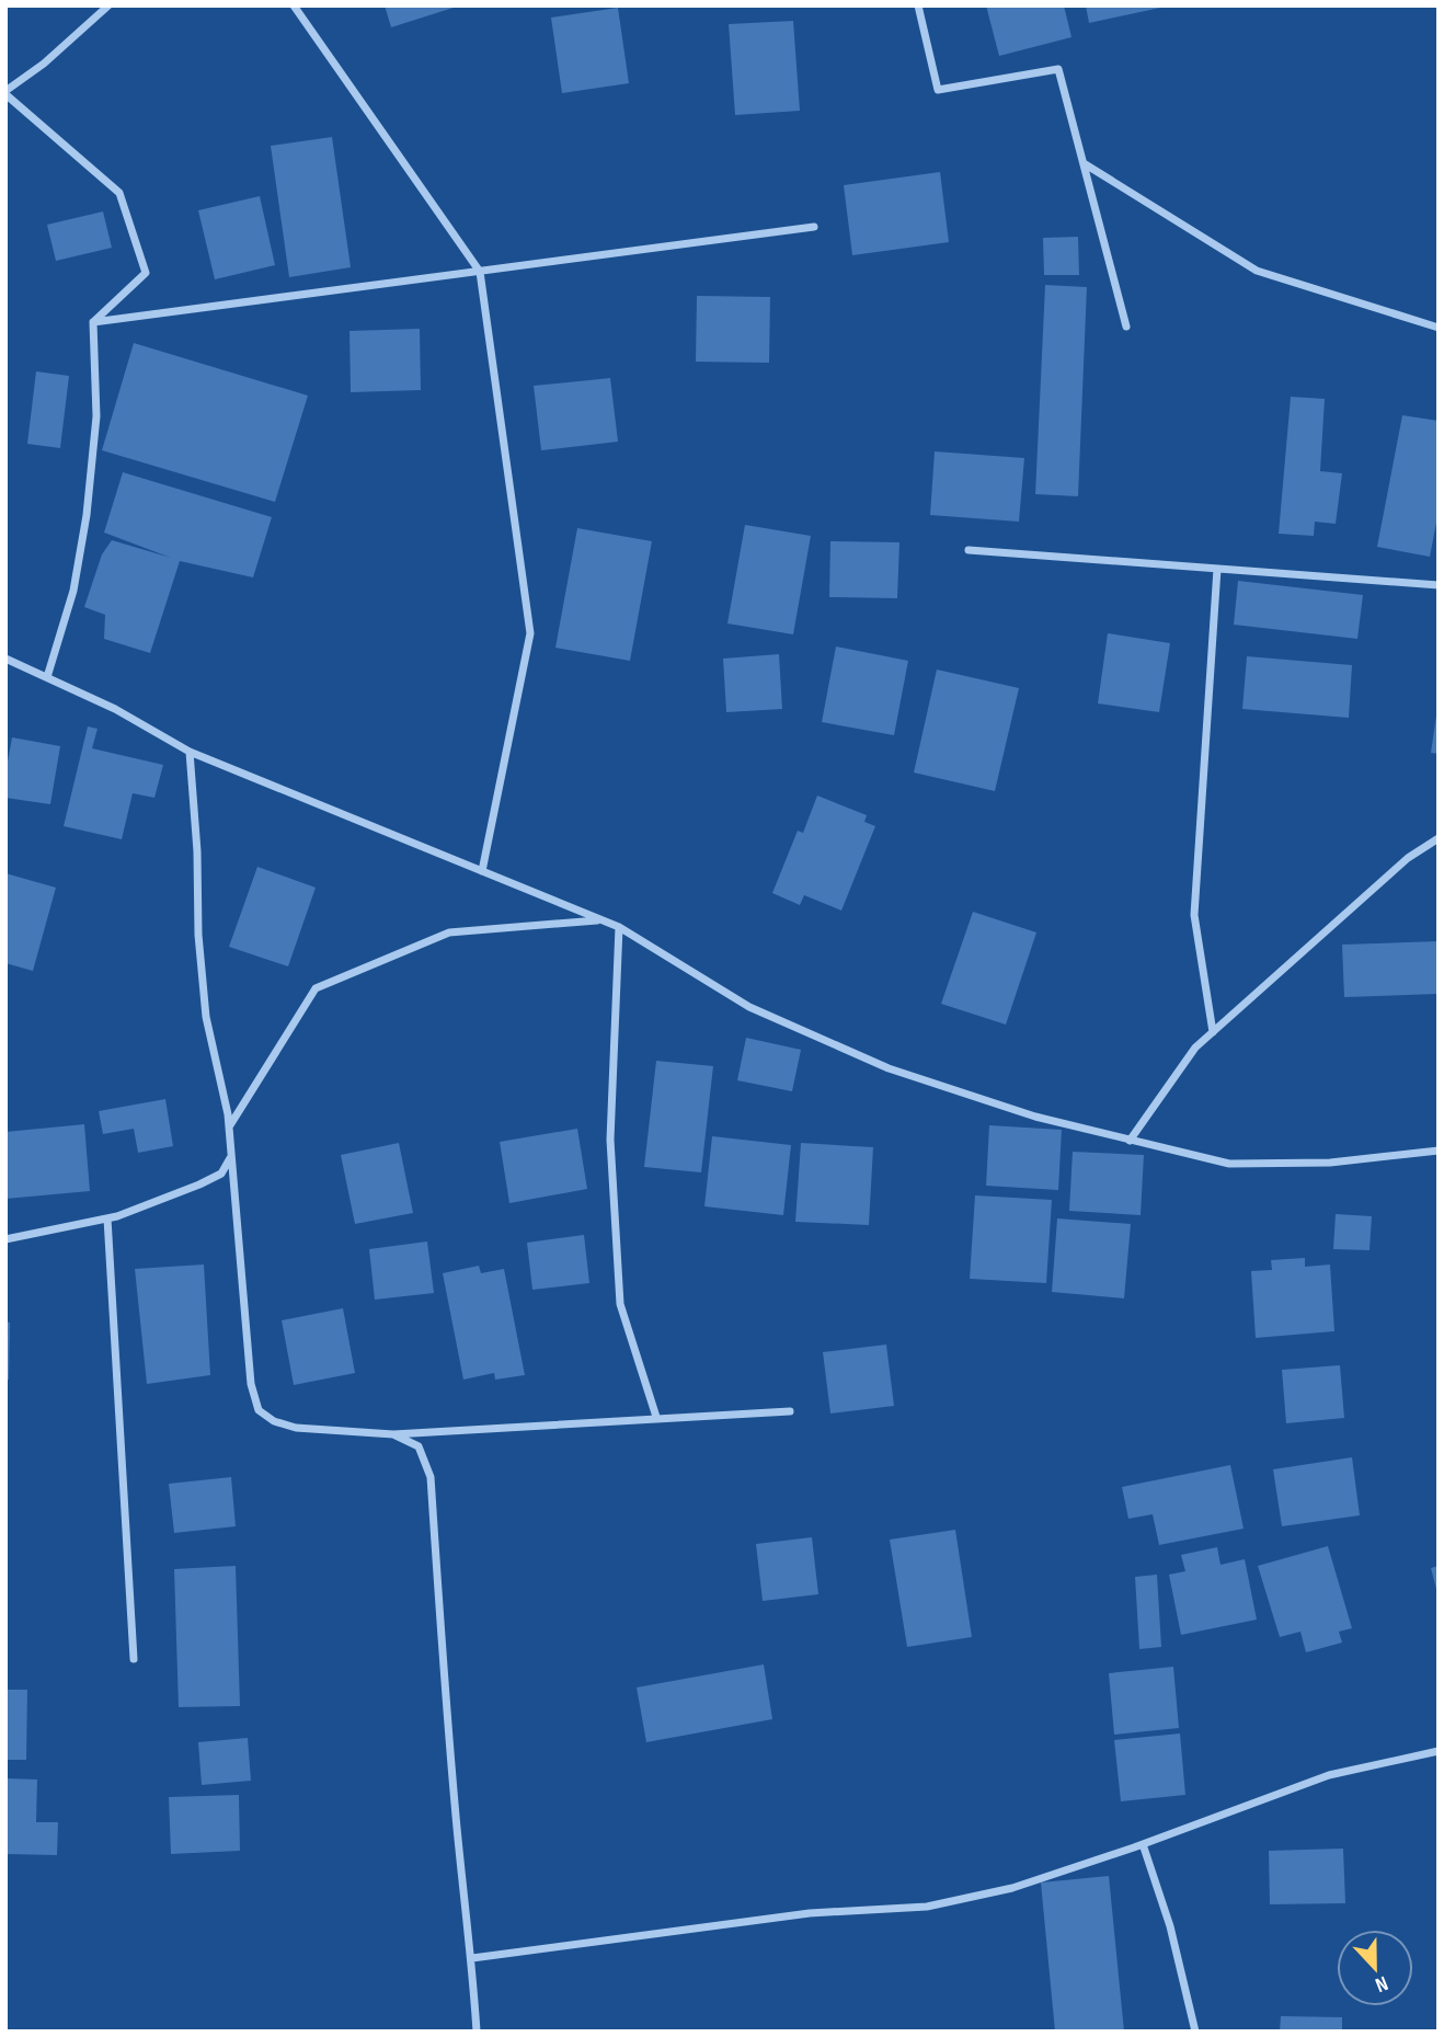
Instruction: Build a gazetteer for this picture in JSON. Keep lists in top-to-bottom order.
{
  "north": "bottom"
}
